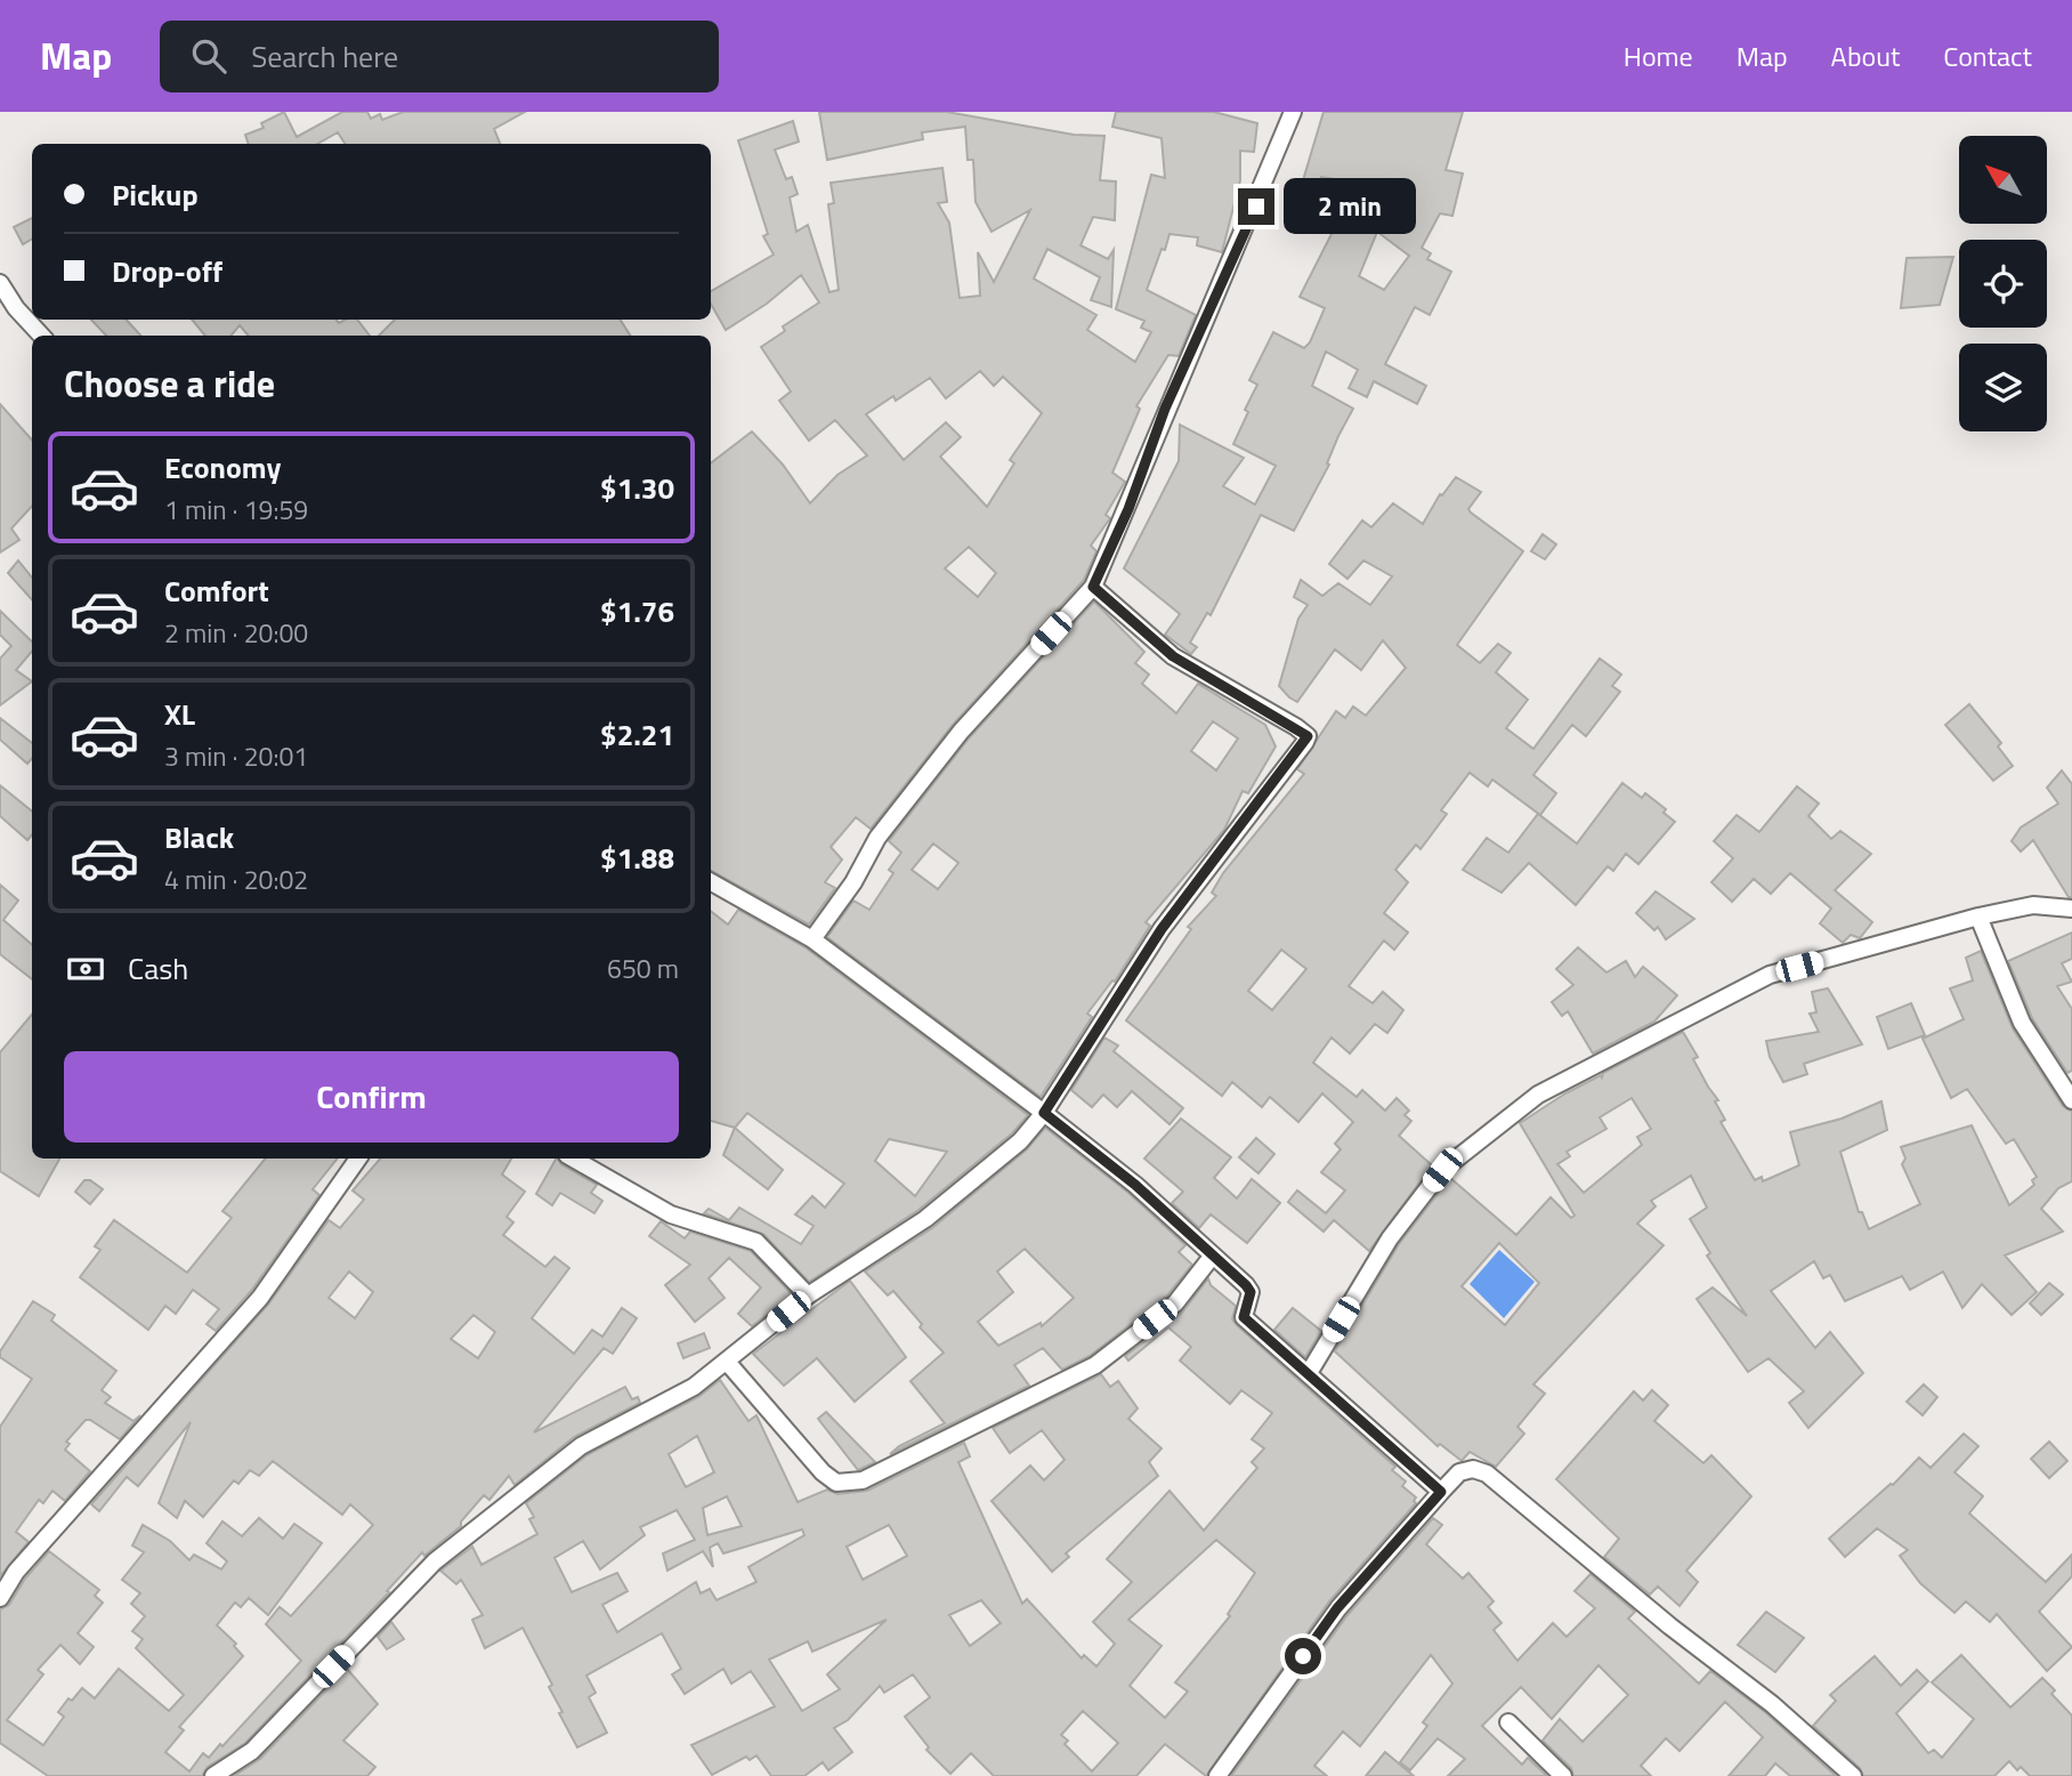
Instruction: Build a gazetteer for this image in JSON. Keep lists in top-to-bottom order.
{
  "north": "top left",
  "page": {
    "header": "Map",
    "search": "Search here",
    "nav": [
      "Home",
      "Map",
      "About",
      "Contact"
    ],
    "banner": ["Pickup", "Drop-off"],
    "bubble": "2 min",
    "heading": "Choose a ride",
    "list": [
      {
        "name": "Economy",
        "note": "1 min · 19:59",
        "value": "$1.30"
      },
      {
        "name": "Comfort",
        "note": "2 min · 20:00",
        "value": "$1.76"
      },
      {
        "name": "XL",
        "note": "3 min · 20:01",
        "value": "$2.21"
      },
      {
        "name": "Black",
        "note": "4 min · 20:02",
        "value": "$1.88"
      }
    ],
    "pay": ["Cash", "650 m"],
    "buttons": "Confirm"
  }
}
